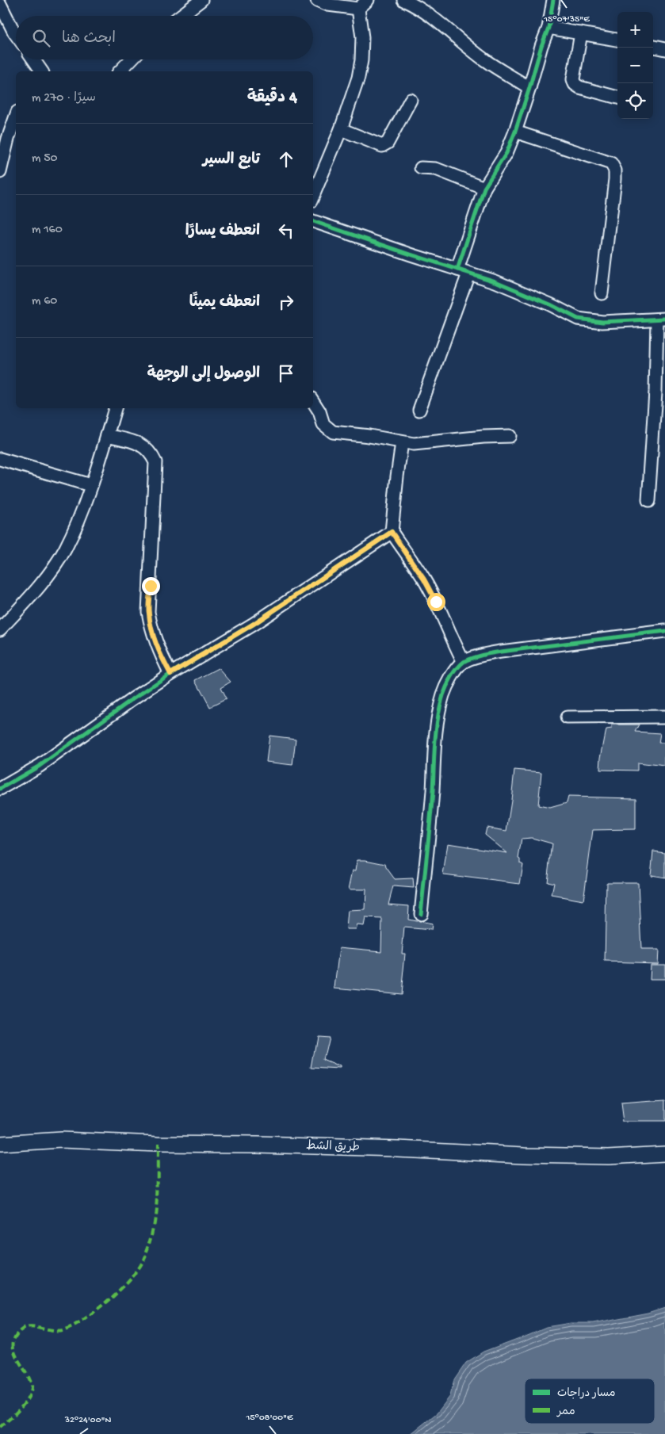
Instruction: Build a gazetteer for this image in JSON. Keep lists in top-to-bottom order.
{
  "streets": {
    "main road": ["طريق الشط"]
  },
  "legend": ["مسار دراجات", "ممر"],
  "page": {
    "map_buttons": ["+", "−"],
    "search": "ابحث هنا",
    "heading": ["4 دقيقة", "سيرًا · 270 m"],
    "list": [
      ["تابع السير", "50 m"],
      ["انعطف يسارًا", "160 m"],
      ["انعطف يمينًا", "60 m"],
      "الوصول إلى الوجهة"
    ]
  },
  "coordinates": ["15°07'35\"E", "15°08'00\"E", "32°24'00\"N"]
}
